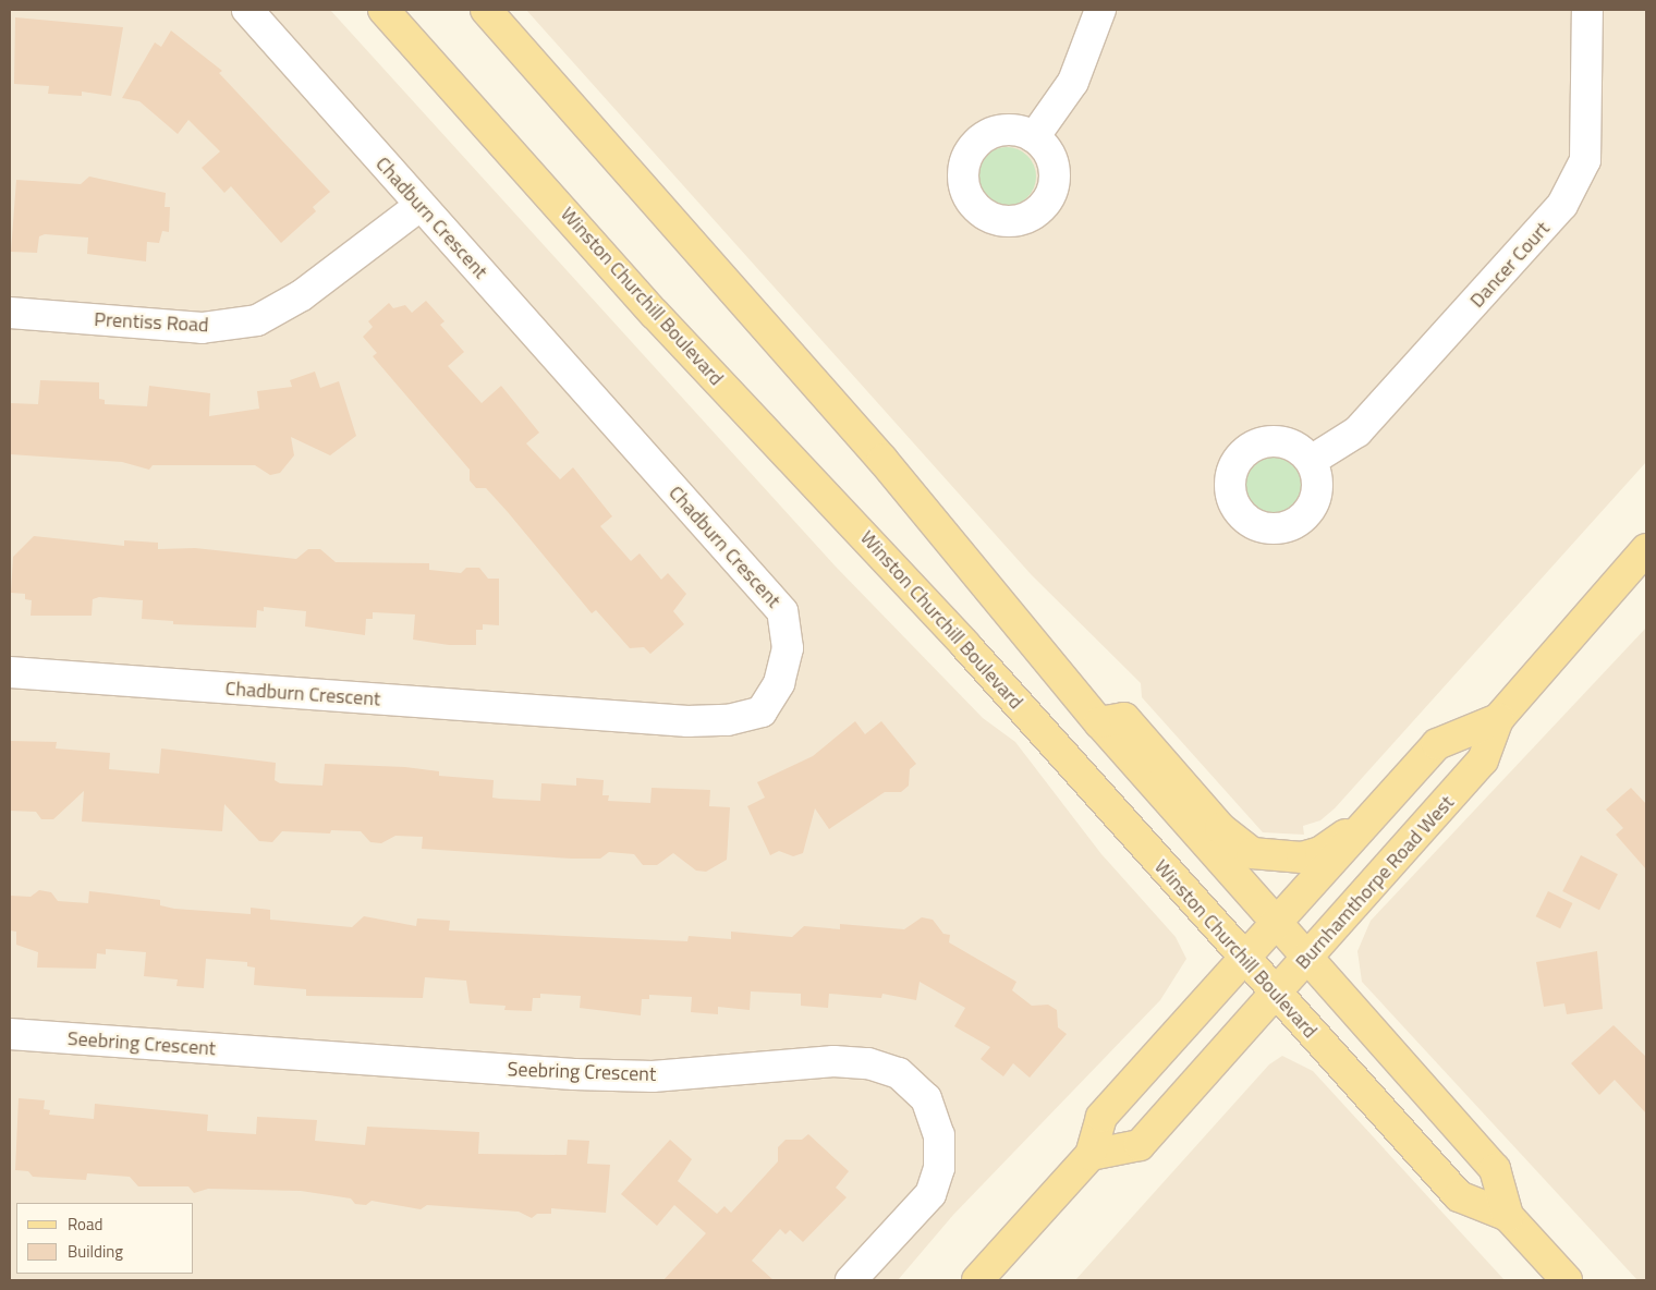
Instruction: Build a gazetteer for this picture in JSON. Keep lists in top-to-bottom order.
{
  "streets": {
    "main road": ["Winston Churchill Boulevard", "Burnhamthorpe Road West"],
    "street": [
      "Chadburn Crescent",
      "Dancer Court",
      "Prentiss Road",
      "Seebring Crescent"
    ]
  },
  "crossings": [
    ["Chadburn Crescent", "Prentiss Road"],
    ["Winston Churchill Boulevard", "Burnhamthorpe Road West"]
  ],
  "legend": ["Road", "Building"]
}
